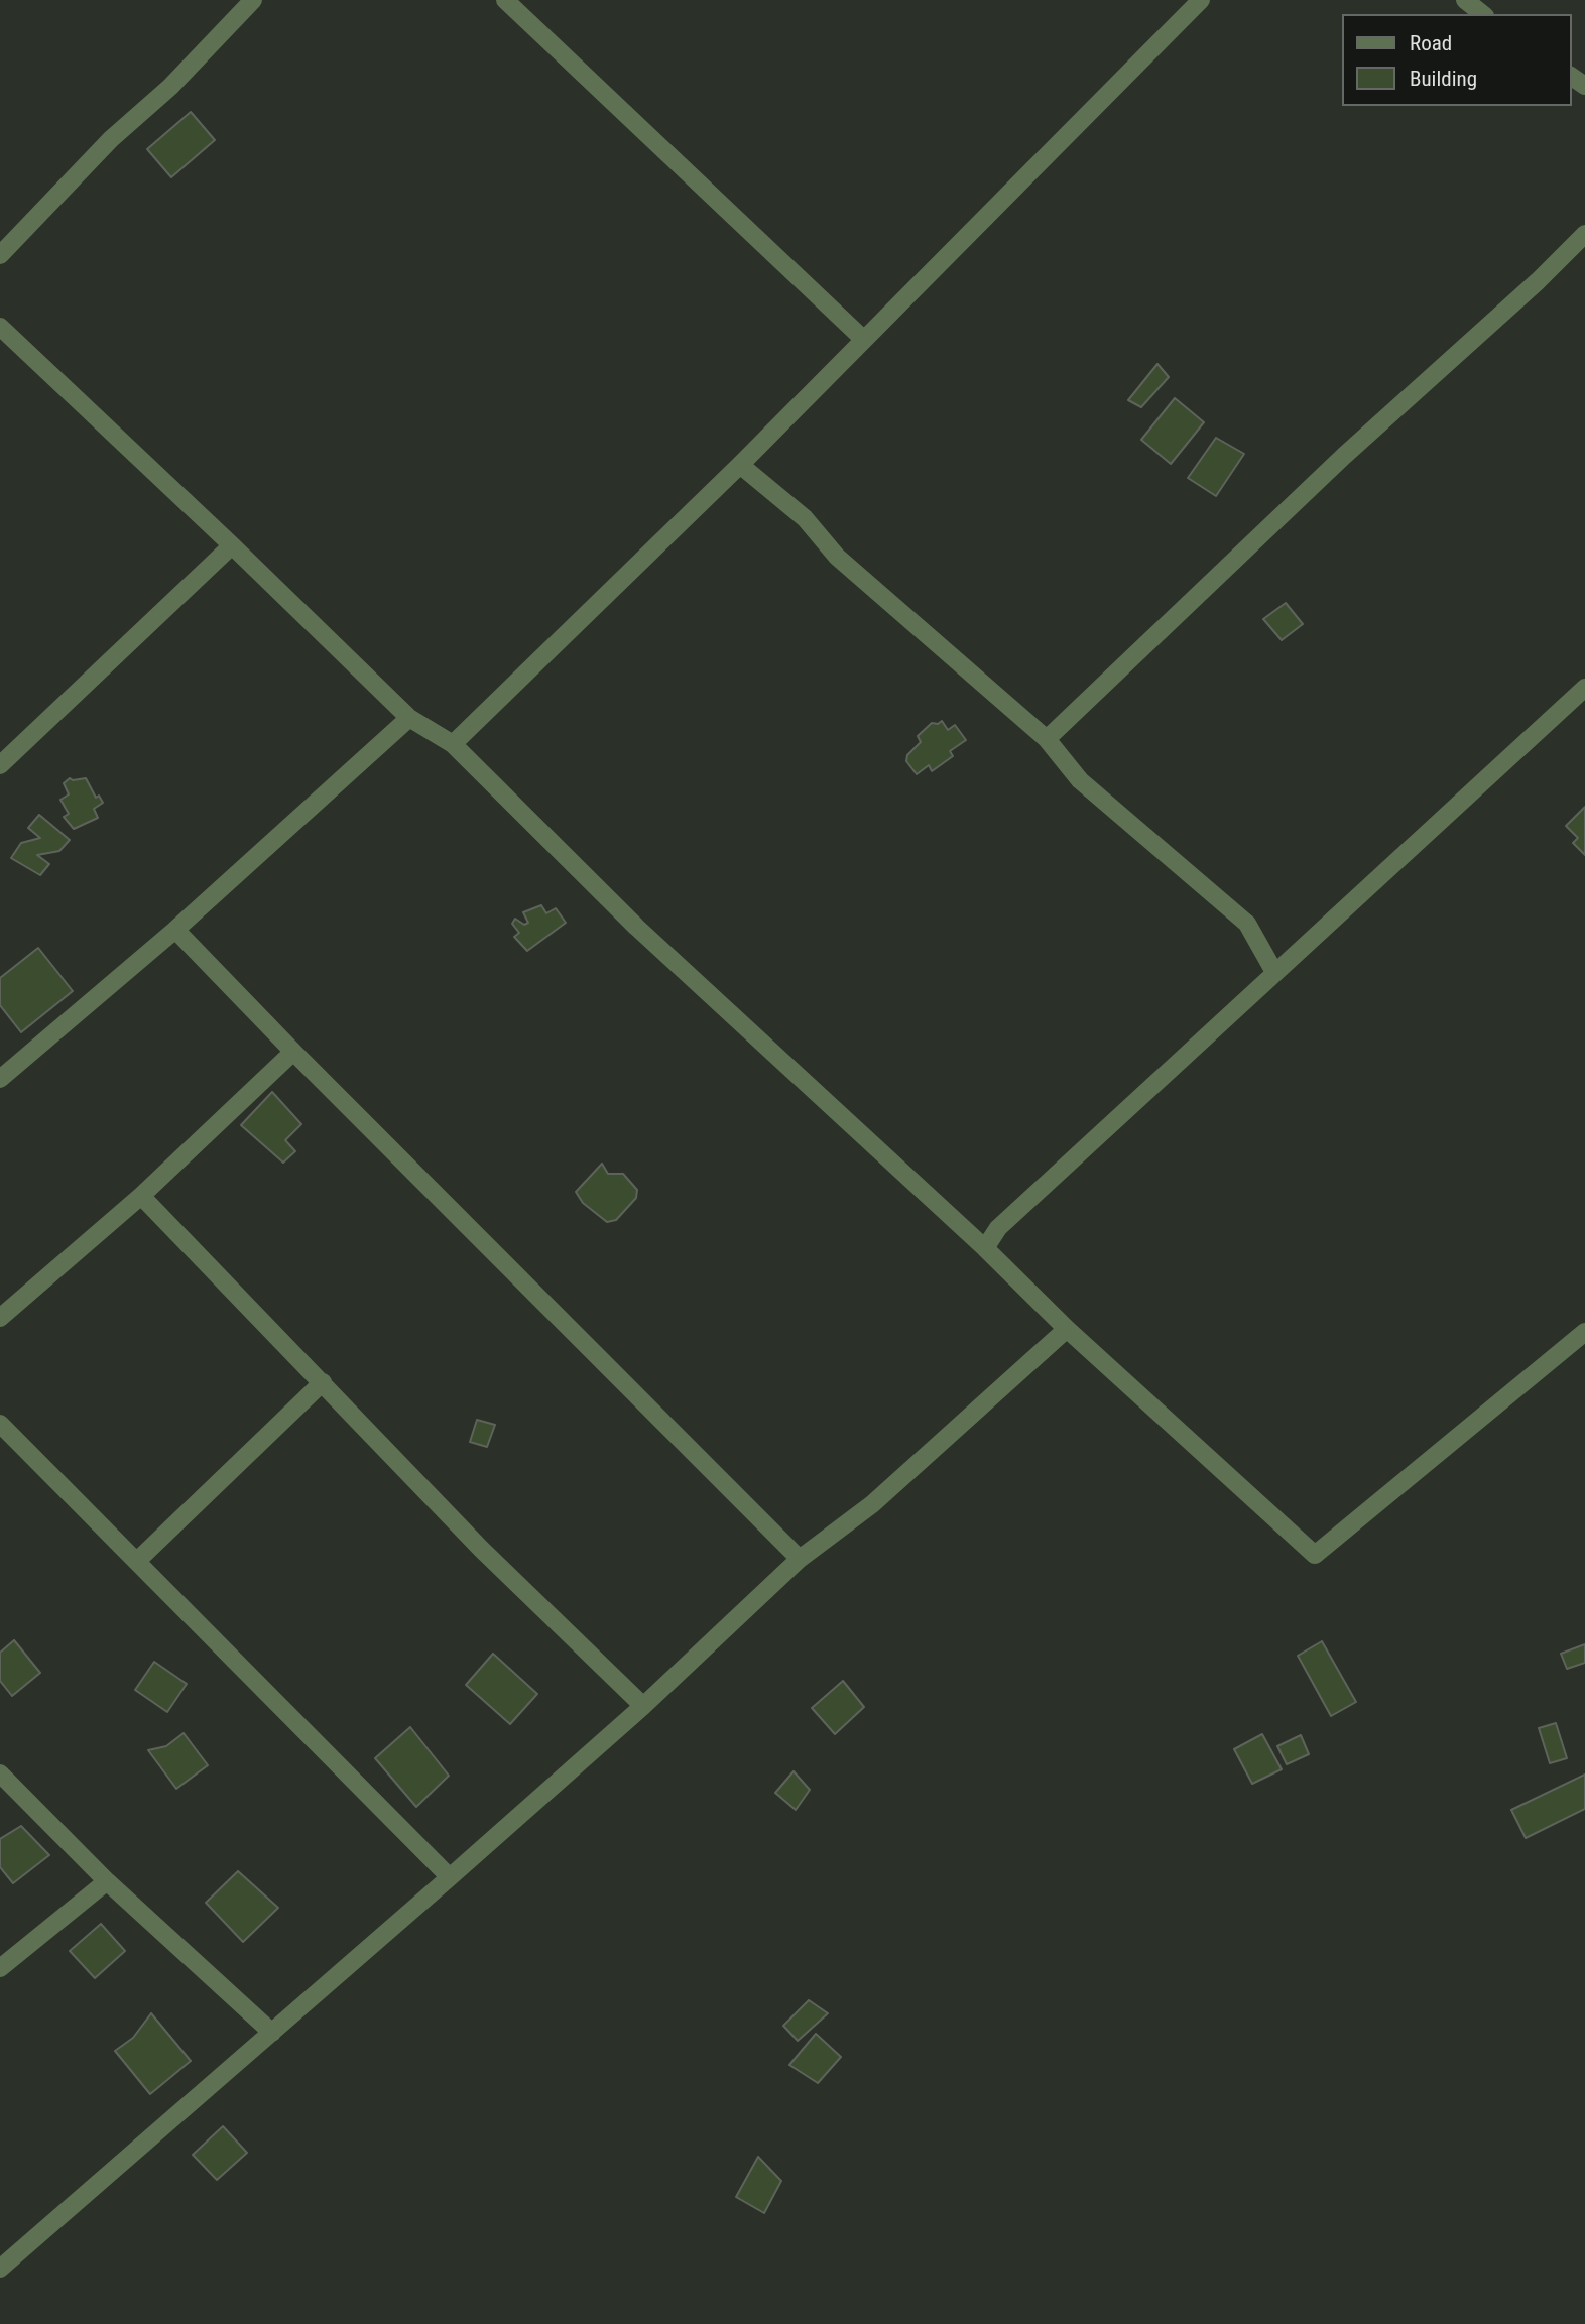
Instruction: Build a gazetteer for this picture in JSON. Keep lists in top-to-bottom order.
{
  "legend": ["Road", "Building"]
}
